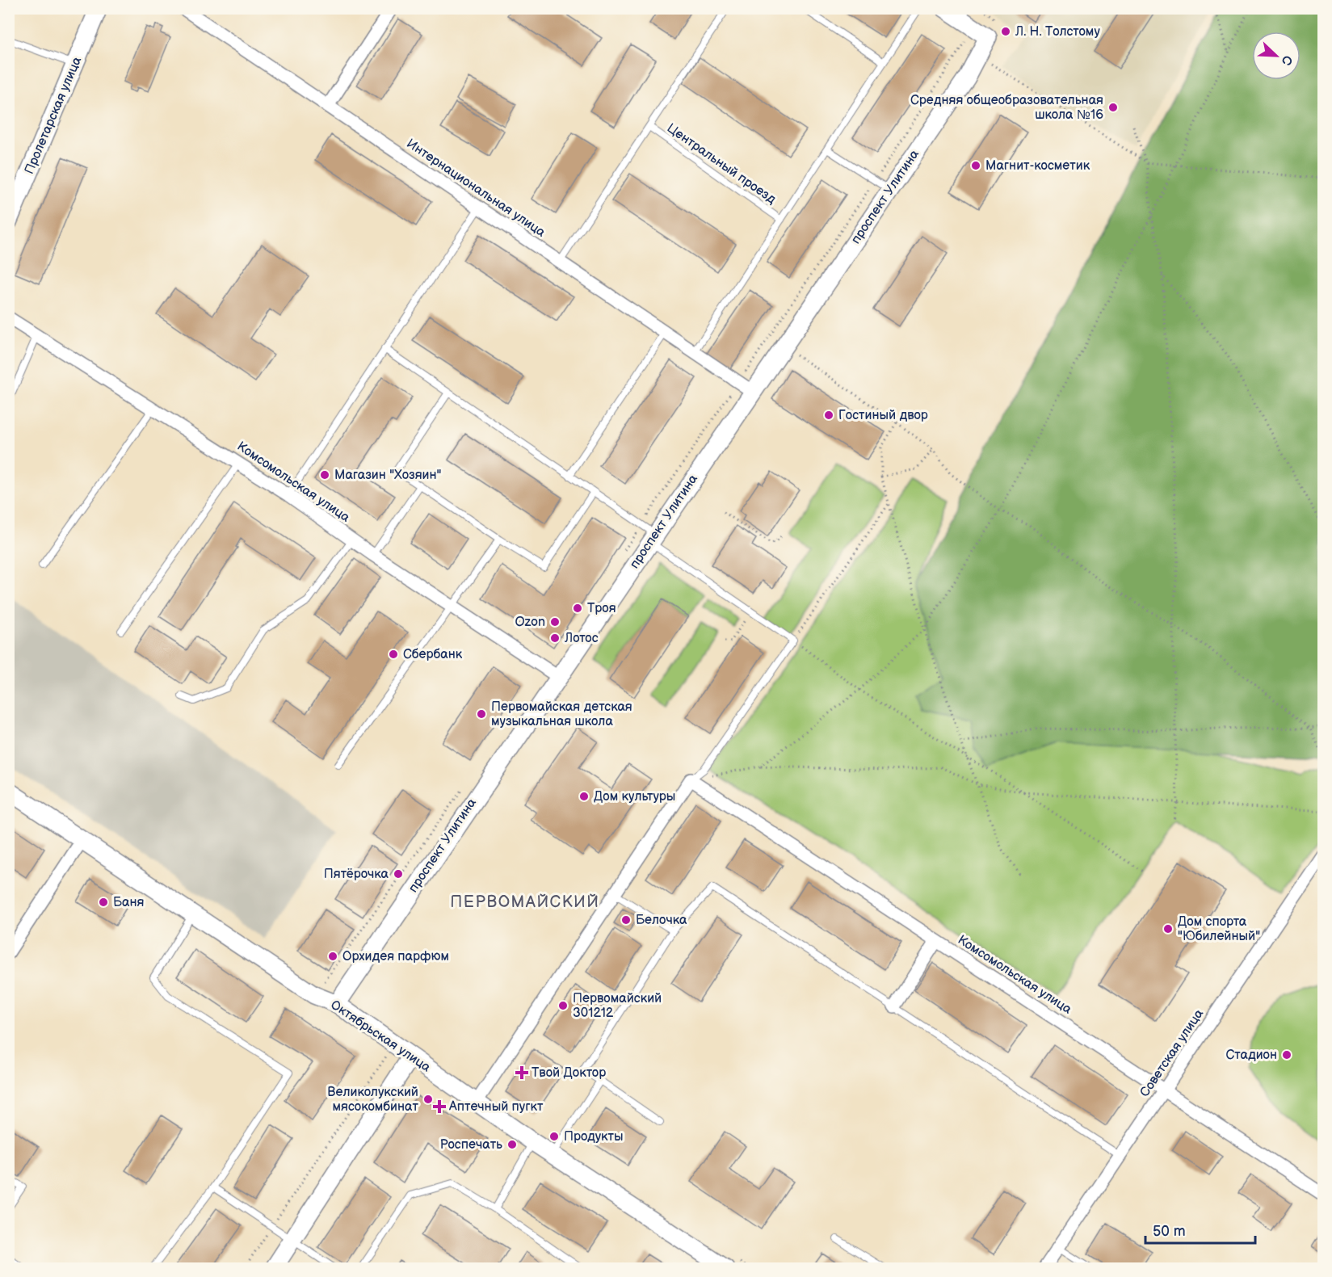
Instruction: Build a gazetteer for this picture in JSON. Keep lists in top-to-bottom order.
{
  "streets": {
    "street": [
      "Пролетарская улица",
      "Интернациональная улица",
      "проспект Улитина",
      "Комсомольская улица",
      "Октябрьская улица",
      "Советская улица"
    ],
    "lane": ["Центральный проезд"]
  },
  "crossings": [
    ["Интернациональная улица", "проспект Улитина"],
    ["проспект Улитина", "Комсомольская улица"],
    ["проспект Улитина", "Октябрьская улица"],
    ["Комсомольская улица", "Советская улица"]
  ],
  "districts": ["ПЕРВОМАЙСКИЙ"],
  "places": {
    "other": [
      "Л. Н. Толстому",
      "Средняя общеобразовательная школа №16",
      "Магнит-косметик",
      "Гостиный двор",
      "Магазин \"Хозяин\"",
      "Троя",
      "Ozon",
      "Лотос",
      "Сбербанк",
      "Первомайская детская музыкальная школа",
      "Дом культуры",
      "Пятёрочка",
      "Баня",
      "Белочка",
      "Дом спорта \"Юбилейный\"",
      "Орхидея парфюм",
      "Первомайский 301212",
      "Стадион",
      "Великолукский мясокомбинат",
      "Продукты",
      "Роспечать"
    ],
    "health": ["Твой Доктор", "Аптечный пугкт"]
  },
  "scale_bar": "50 m",
  "north": "bottom right"
}
